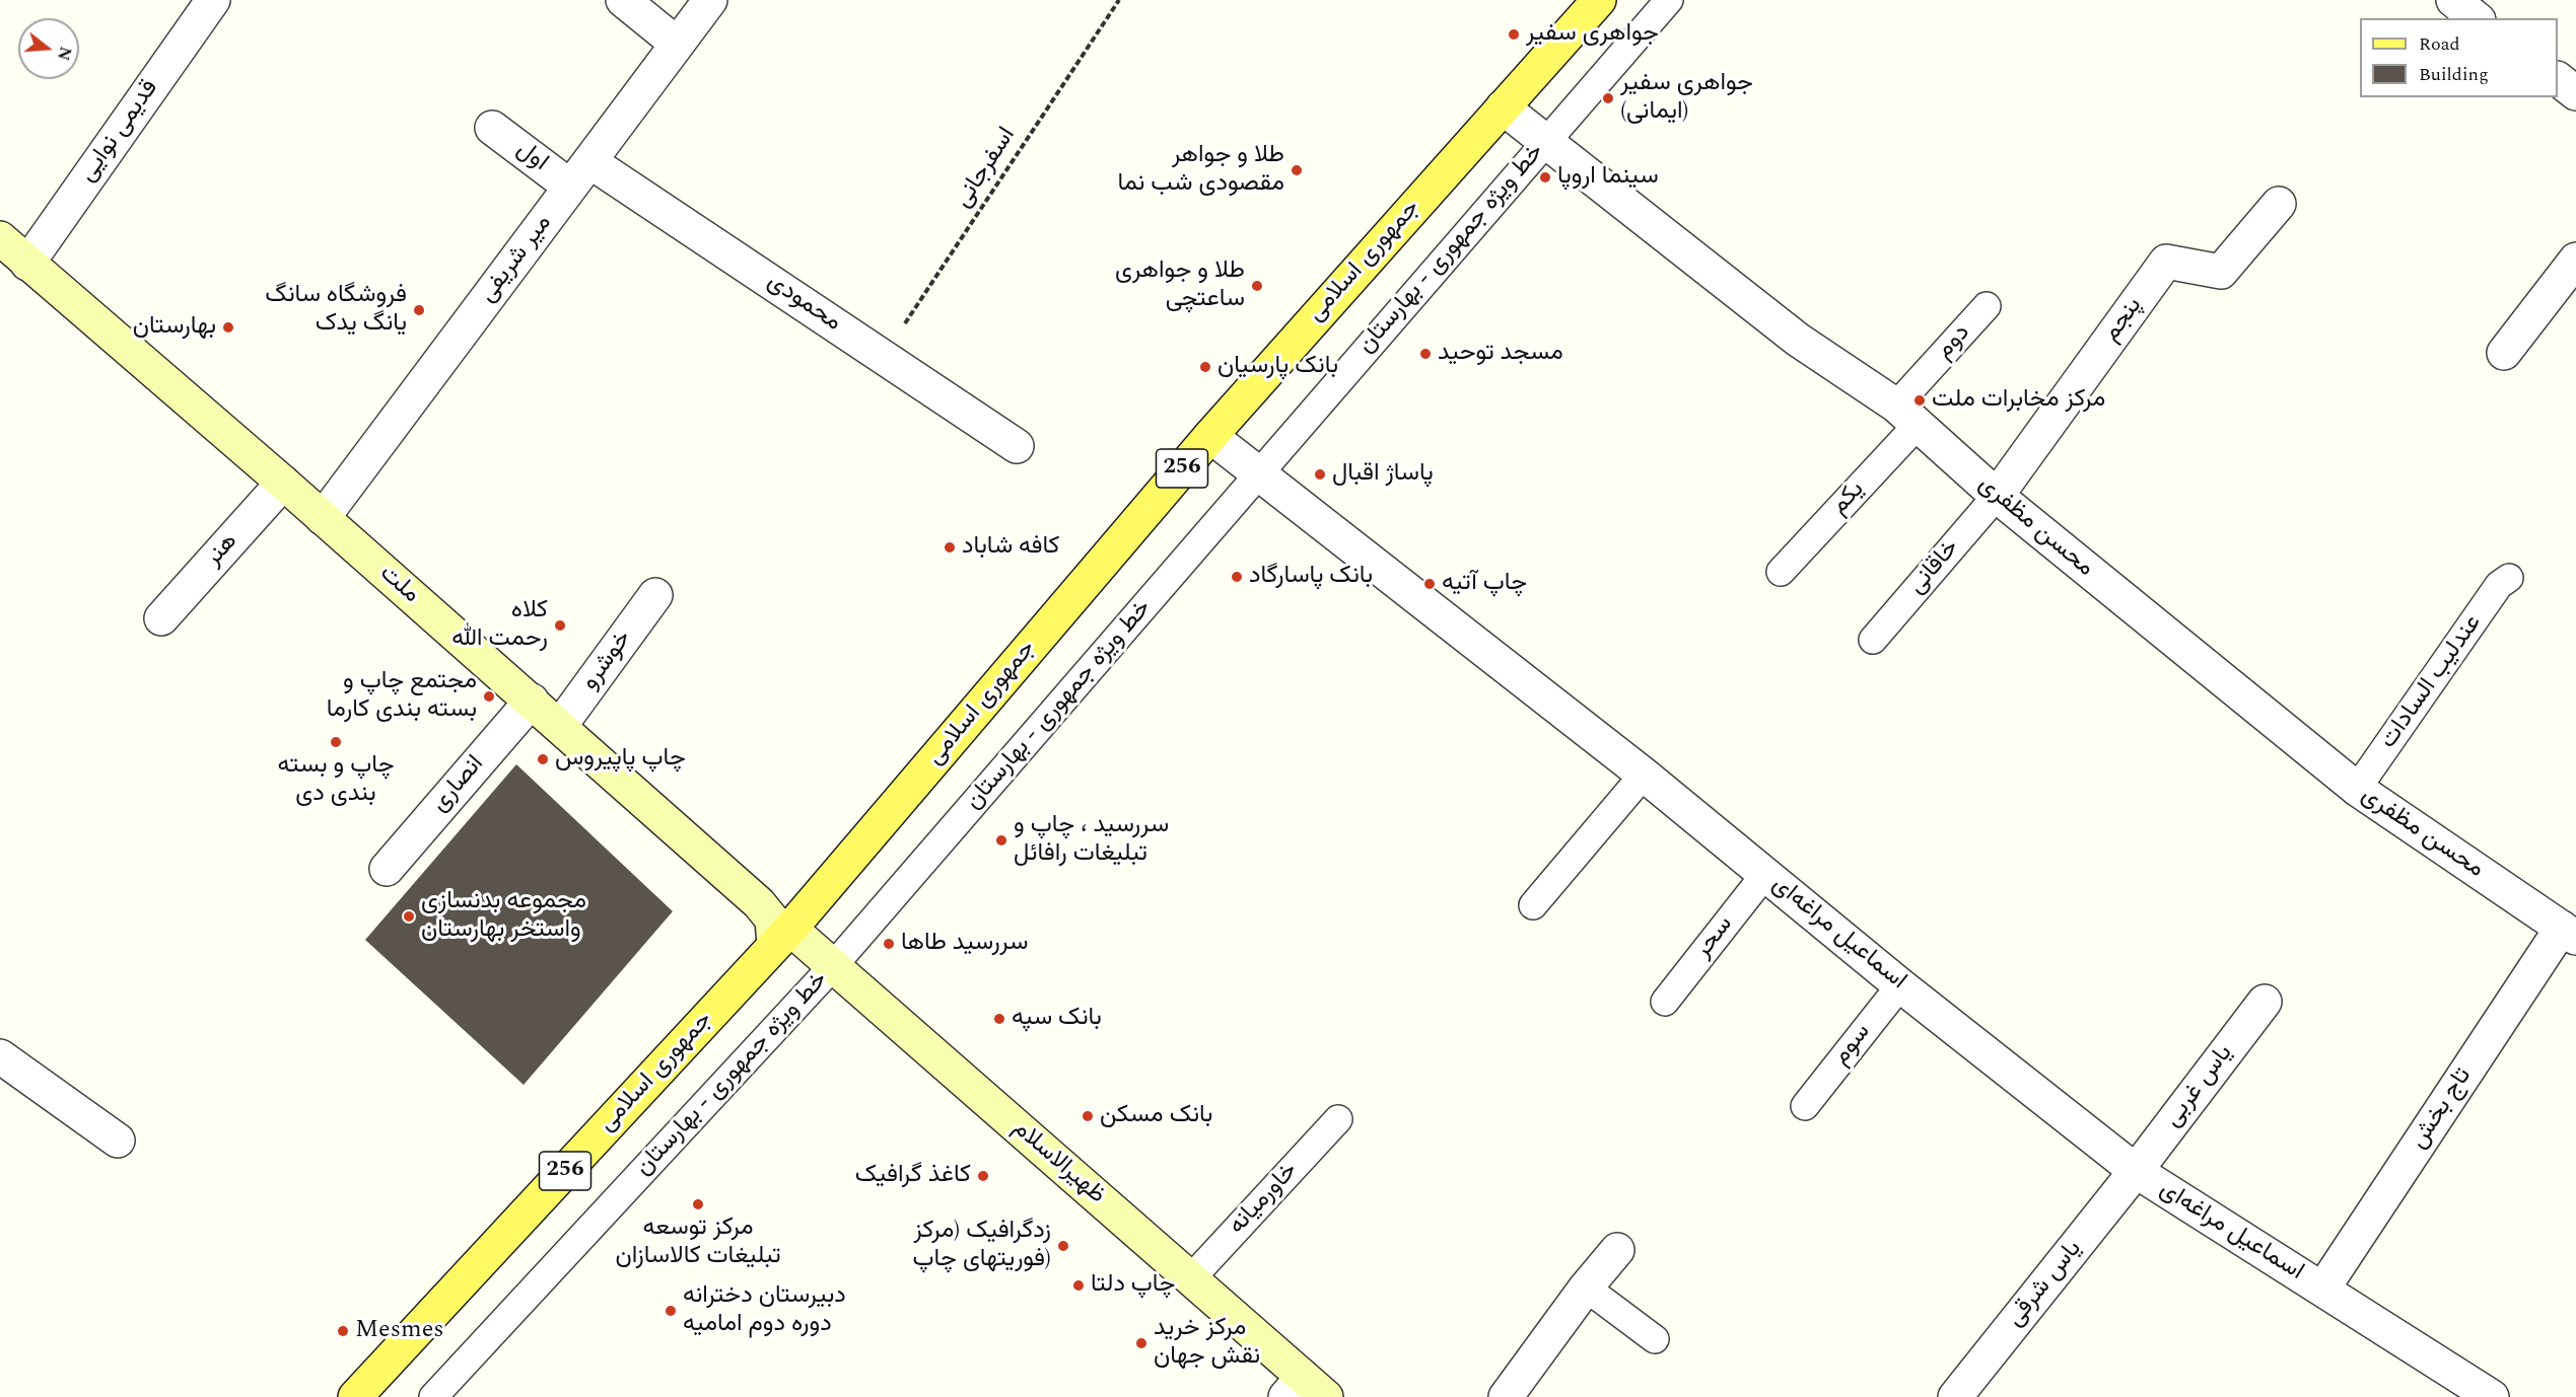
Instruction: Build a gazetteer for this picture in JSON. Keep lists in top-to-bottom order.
{
  "streets": {
    "main road": [
      "جمهوری اسلامی",
      "256",
      "ملت",
      "ظهیرالاسلام"
    ],
    "street": [
      "قدیمی نوایی",
      "اول",
      "میر شریفی",
      "محمودی",
      "پنجم",
      "محسن مظفری",
      "هنر",
      "خوشرو",
      "انصاری",
      "اسماعیل مراغه‌ای",
      "یاس غربی",
      "تاج بخش",
      "یاس شرقی"
    ],
    "lane": [
      "خط ویژه جمهوری - بهارستان",
      "دوم",
      "یکم",
      "خاقانی",
      "عندلیب السادات",
      "سحر",
      "سوم",
      "خاورمیانه"
    ],
    "path": ["اسفرجانی"]
  },
  "crossings": [
    ["قدیمی نوایی", "ملت"],
    ["اول", "میر شریفی"],
    ["اول", "محمودی"],
    ["اسفرجانی", "محمودی"],
    ["خط ویژه جمهوری - بهارستان", "محسن مظفری"],
    ["خط ویژه جمهوری - بهارستان", "اسماعیل مراغه‌ای"],
    ["خط ویژه جمهوری - بهارستان", "ظهیرالاسلام"],
    ["میر شریفی", "محمودی"],
    ["میر شریفی", "ملت"],
    ["جمهوری اسلامی", "محسن مظفری"],
    ["جمهوری اسلامی", "ملت"],
    ["جمهوری اسلامی", "اسماعیل مراغه‌ای"],
    ["جمهوری اسلامی", "ظهیرالاسلام"],
    ["پنجم", "محسن مظفری"],
    ["پنجم", "خاقانی"],
    ["دوم", "یکم"],
    ["دوم", "محسن مظفری"],
    ["یکم", "محسن مظفری"],
    ["محسن مظفری", "خاقانی"],
    ["محسن مظفری", "عندلیب السادات"],
    ["محسن مظفری", "تاج بخش"],
    ["هنر", "ملت"],
    ["ملت", "خوشرو"],
    ["ملت", "انصاری"],
    ["ملت", "ظهیرالاسلام"],
    ["اسماعیل مراغه‌ای", "سحر"],
    ["اسماعیل مراغه‌ای", "سوم"],
    ["اسماعیل مراغه‌ای", "یاس غربی"],
    ["اسماعیل مراغه‌ای", "تاج بخش"],
    ["اسماعیل مراغه‌ای", "یاس شرقی"],
    ["یاس غربی", "یاس شرقی"],
    ["ظهیرالاسلام", "خاورمیانه"]
  ],
  "places": [
    "جواهری سفیر",
    "جواهری سفیر (ایمانی)",
    "طلا و جواهر مقصودی شب نما",
    "سینما اروپا",
    "طلا و جواهری ساعتچی",
    "فروشگاه سانگ یانگ یدک",
    "بهارستان",
    "مسجد توحید",
    "بانک پارسیان",
    "مرکز مخابرات ملت",
    "پاساژ اقبال",
    "کافه شاباد",
    "بانک پاسارگاد",
    "چاپ آتیه",
    "كلاه رحمت الله",
    "مجتمع چاپ و بسته بندی کارما",
    "چاپ و بسته بندی دی",
    "چاپ پاپیروس",
    "سررسید ، چاپ و تبلیغات رافائل",
    "مجموعه بدنسازی واستخر بهارستان",
    "سررسید طاها",
    "بانک سپه",
    "بانک مسکن",
    "کاغذ گرافیک",
    "مرکز توسعه تبلیغات کالاسازان",
    "زدگرافیک (مرکز فوریتهای چاپ)",
    "چاپ دلتا",
    "دبیرستان دخترانه دوره دوم امامیه",
    "Mesmes",
    "مرکز خرید نقش جهان"
  ],
  "legend": ["Road", "Building"],
  "north": "right"
}
